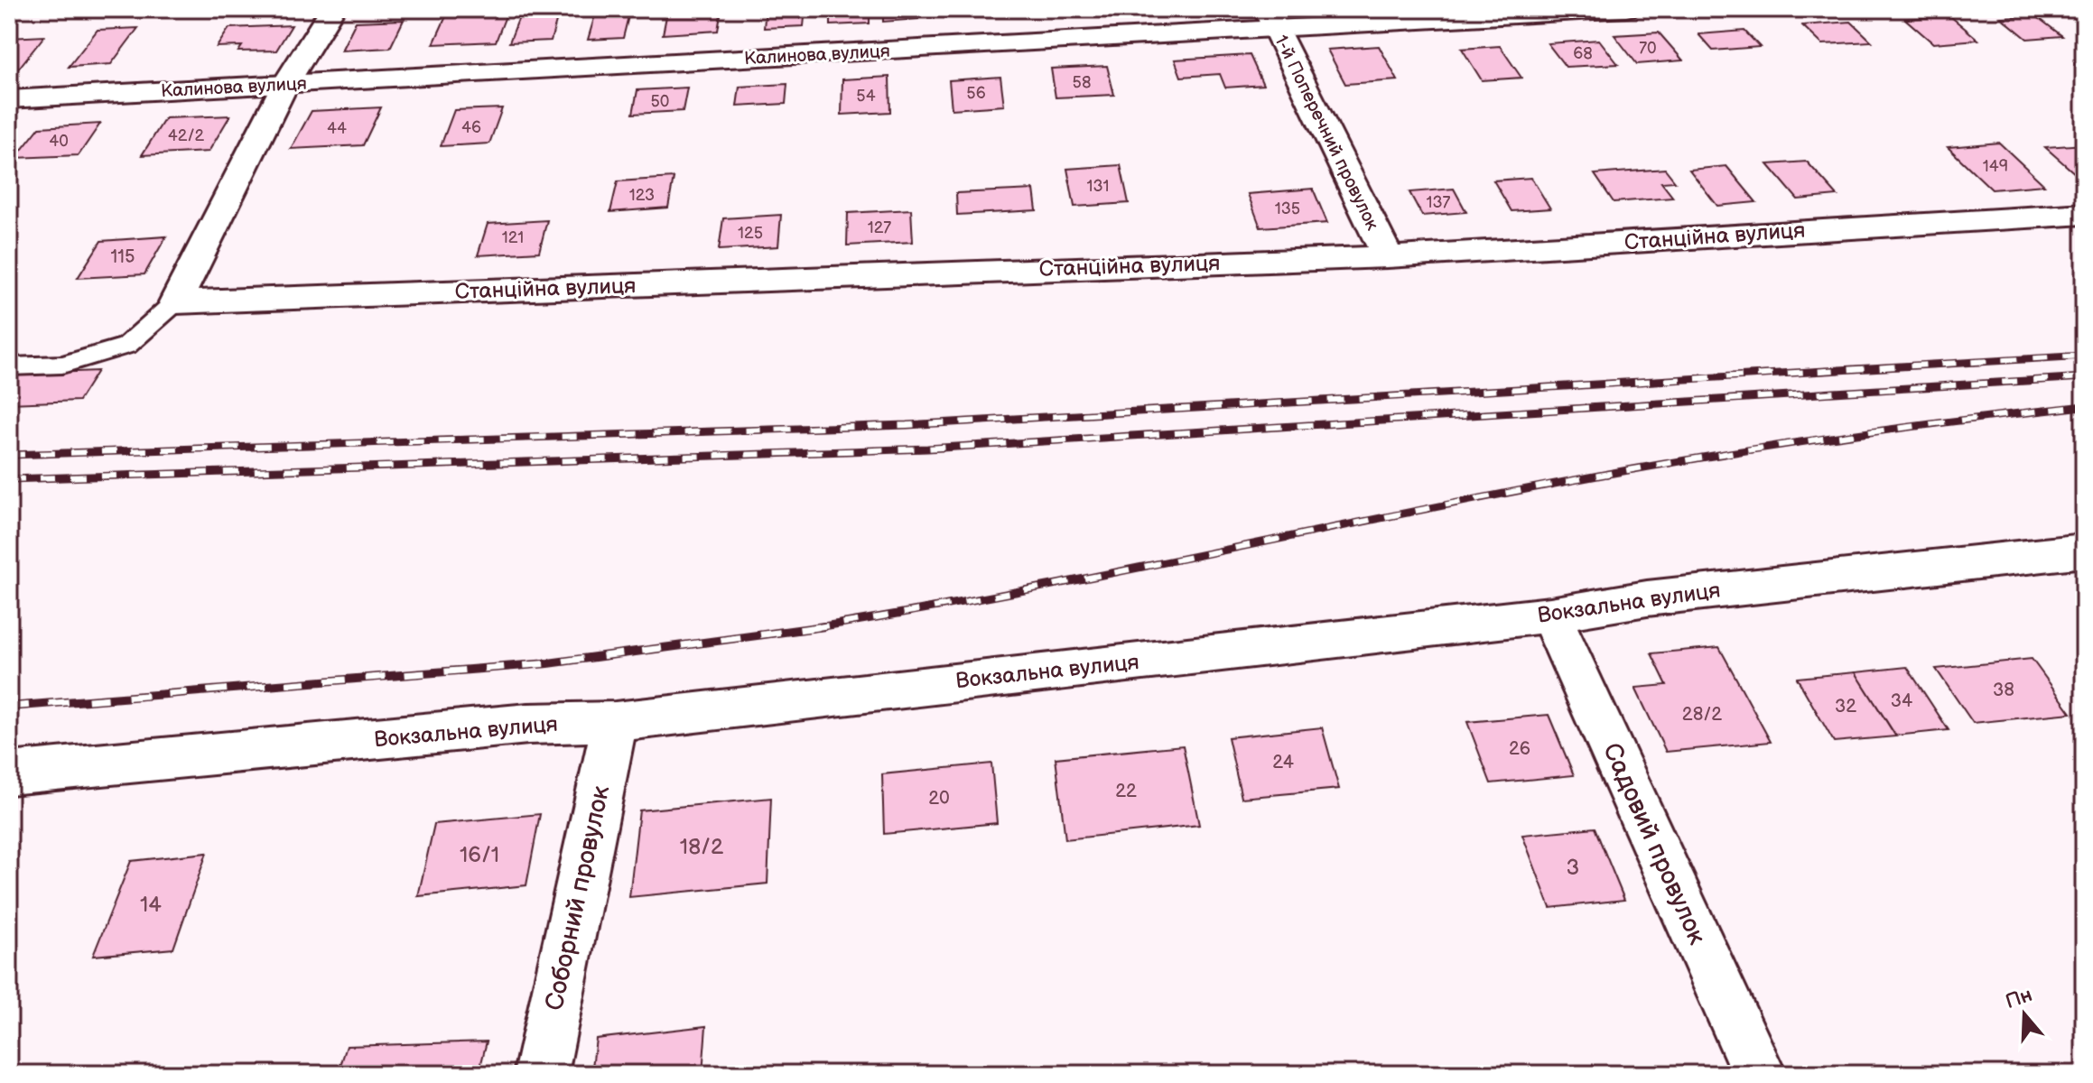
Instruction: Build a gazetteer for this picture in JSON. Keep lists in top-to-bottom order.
{
  "streets": {
    "street": [
      "Калинова вулиця",
      "1-й Поперечний провулок",
      "Станційна вулиця",
      "Вокзальна вулиця",
      "Садовий провулок",
      "Соборний провулок"
    ]
  },
  "crossings": [
    ["Калинова вулиця", "1-й Поперечний провулок"],
    ["1-й Поперечний провулок", "Станційна вулиця"],
    ["Вокзальна вулиця", "Садовий провулок"],
    ["Вокзальна вулиця", "Соборний провулок"]
  ],
  "house_numbers": [
    "70",
    "68",
    "58",
    "56",
    "54",
    "50",
    "46",
    "44",
    "42/2",
    "40",
    "149",
    "131",
    "123",
    "137",
    "135",
    "127",
    "125",
    "121",
    "115",
    "38",
    "34",
    "32",
    "28/2",
    "26",
    "24",
    "22",
    "20",
    "18/2",
    "16/1",
    "3",
    "14"
  ],
  "north": "top"
}
